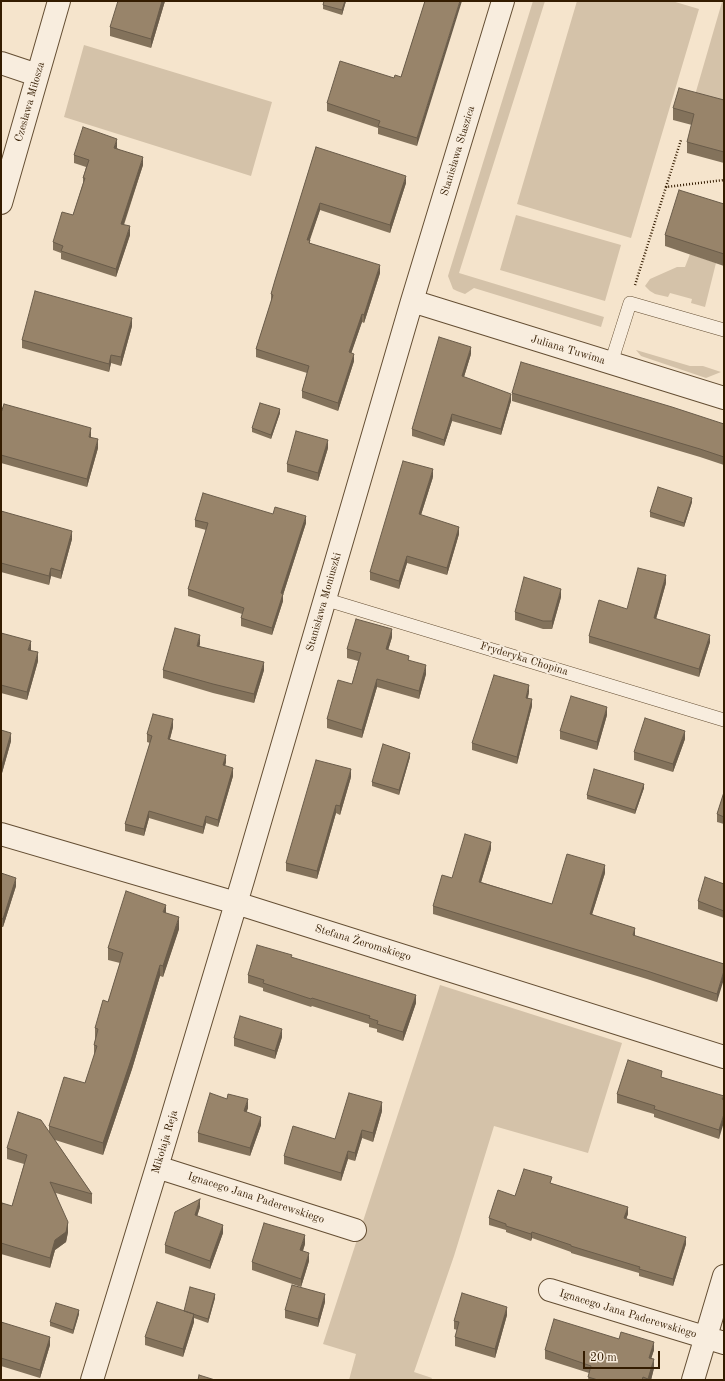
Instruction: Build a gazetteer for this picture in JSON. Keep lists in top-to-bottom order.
{
  "streets": {
    "street": [
      "Czesława Miłosza",
      "Stanisława Staszica",
      "Juliana Tuwima",
      "Stanisława Moniuszki",
      "Stefana Żeromskiego",
      "Mikołaja Reja",
      "Ignacego Jana Paderewskiego"
    ],
    "lane": ["Fryderyka Chopina"]
  },
  "crossings": [
    ["Stanisława Staszica", "Juliana Tuwima"],
    ["Stanisława Staszica", "Stanisława Moniuszki"],
    ["Juliana Tuwima", "Stanisława Moniuszki"],
    ["Stanisława Moniuszki", "Fryderyka Chopina"],
    ["Stanisława Moniuszki", "Stefana Żeromskiego"],
    ["Stanisława Moniuszki", "Mikołaja Reja"],
    ["Stefana Żeromskiego", "Mikołaja Reja"],
    ["Mikołaja Reja", "Ignacego Jana Paderewskiego"]
  ],
  "scale_bar": "20 m"
}
